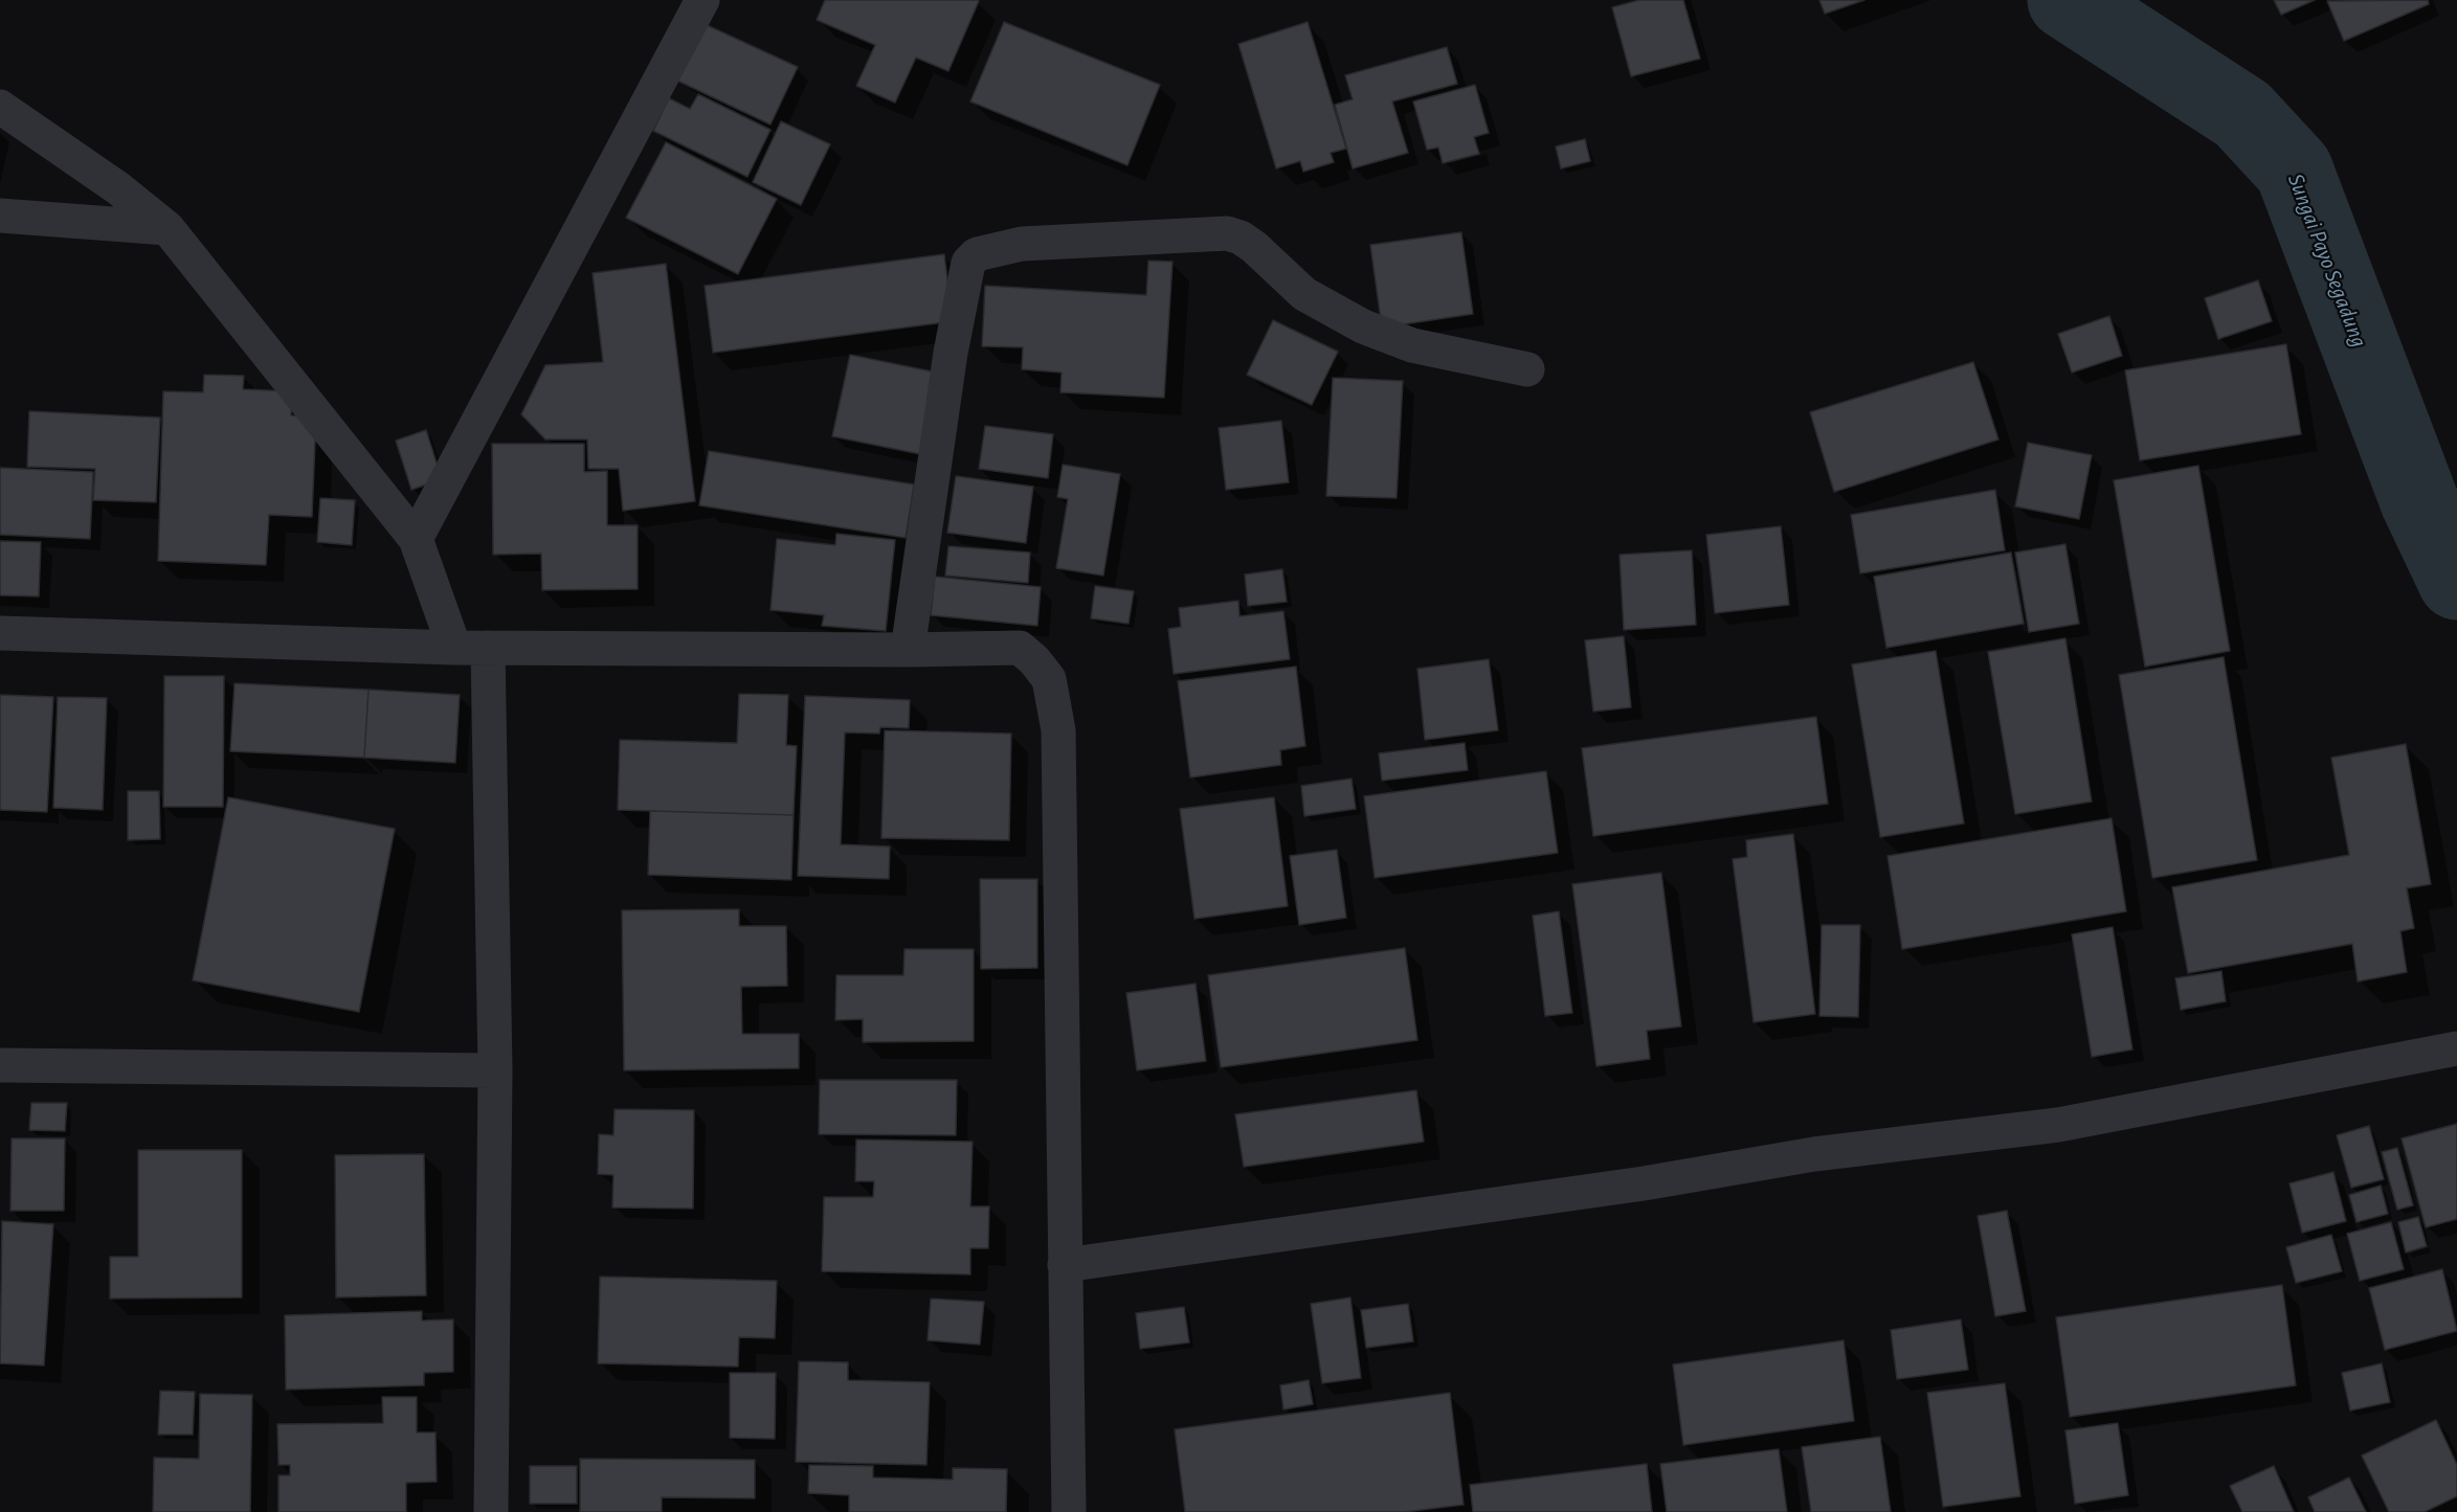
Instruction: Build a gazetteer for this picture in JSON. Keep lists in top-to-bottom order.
{
  "water": ["Sungai Payo Segadung"]
}
